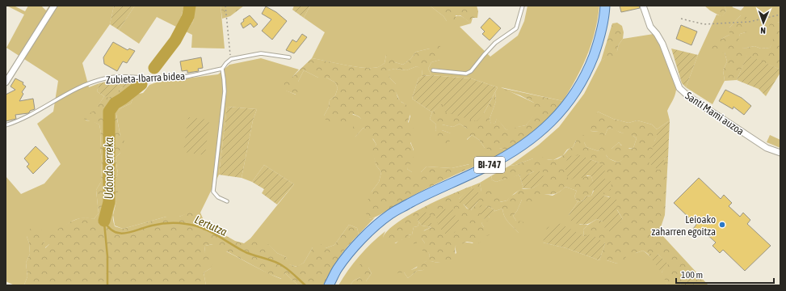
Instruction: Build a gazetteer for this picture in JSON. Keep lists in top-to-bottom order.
{
  "streets": {
    "main road": ["BI-747"],
    "street": ["Santi Mami auzoa"],
    "lane": ["Zubieta-Ibarra bidea"]
  },
  "water": ["Udondo erreka", "Lertutza"],
  "places": ["Leioako zaharren egoitza"],
  "scale_bar": "100 m",
  "north": "bottom"
}
